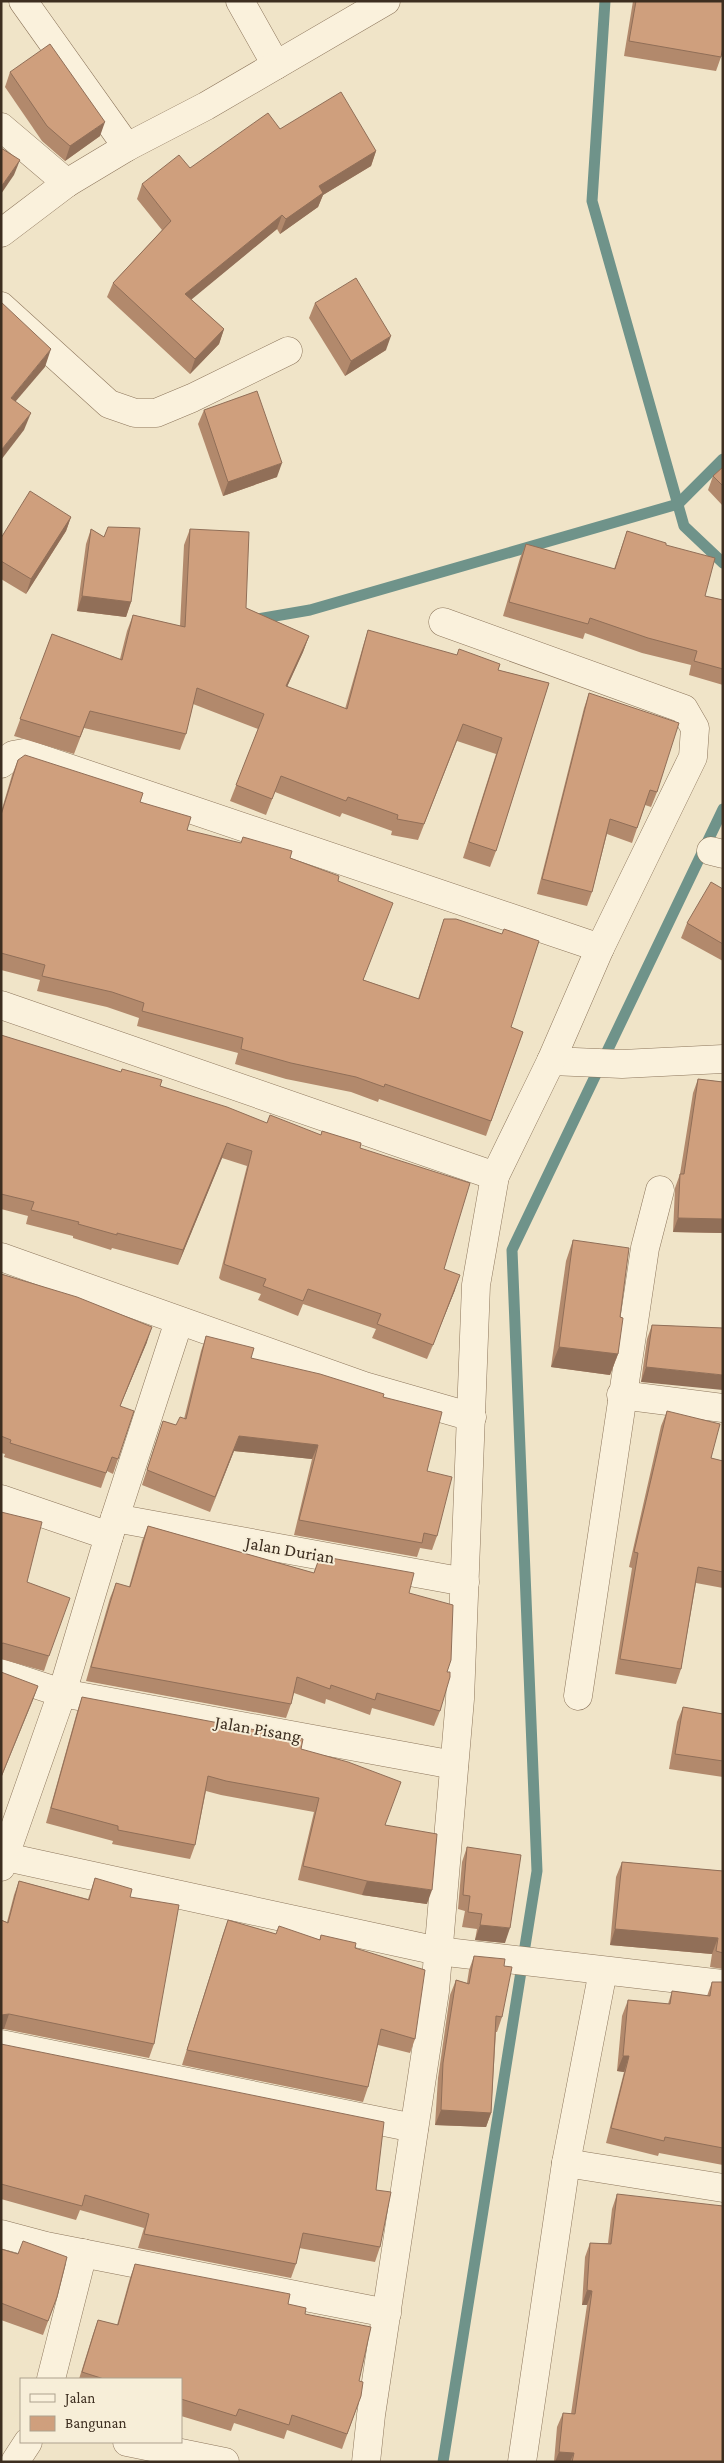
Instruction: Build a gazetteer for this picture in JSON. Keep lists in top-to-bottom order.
{
  "streets": {
    "street": ["Jalan Durian", "Jalan Pisang"]
  },
  "legend": ["Jalan", "Bangunan"]
}
